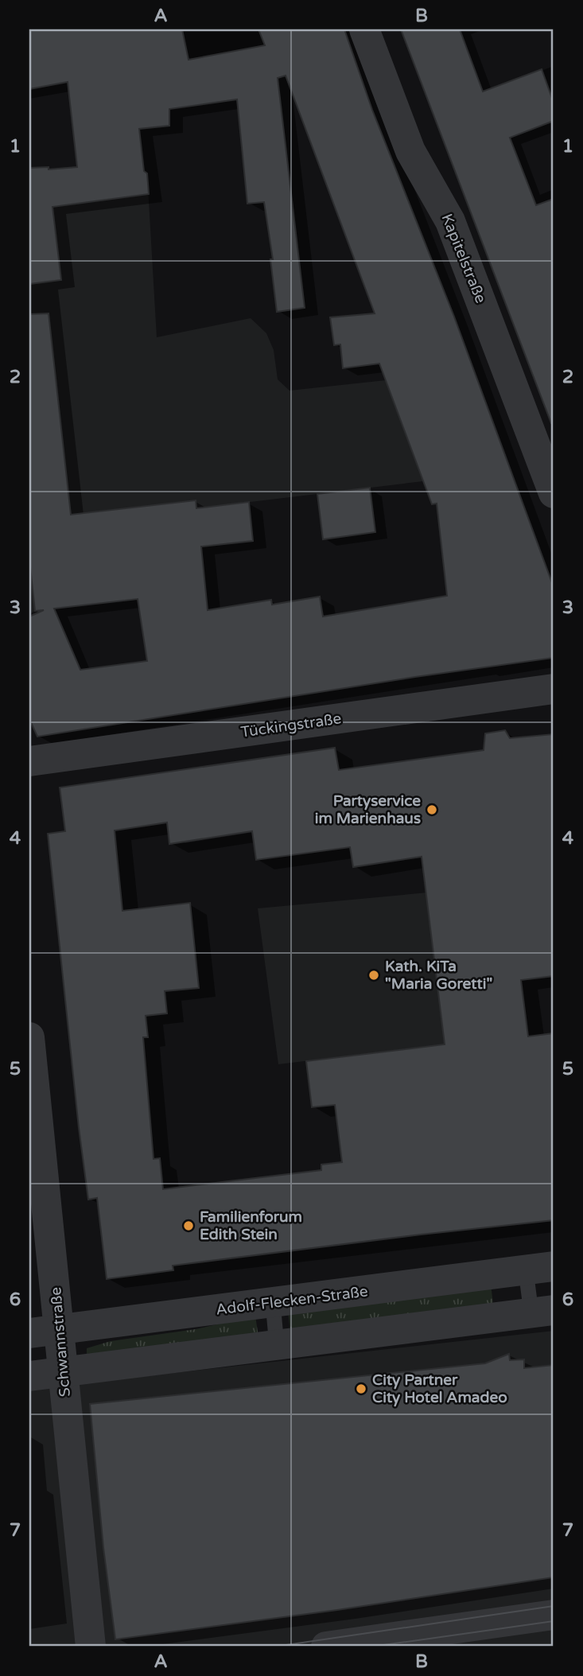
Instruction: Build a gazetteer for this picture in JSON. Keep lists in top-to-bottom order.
{
  "streets": {
    "street": [
      "Kapitelstraße",
      "Tückingstraße",
      "Adolf-Flecken-Straße",
      "Schwannstraße"
    ]
  },
  "crossings": [
    ["Adolf-Flecken-Straße", "Schwannstraße"]
  ],
  "places": [
    "Partyservice im Marienhaus",
    "Kath. KiTa \"Maria Goretti\"",
    "Familienforum Edith Stein",
    "City Partner City Hotel Amadeo"
  ],
  "grid": {
    "columns": ["A", "B"],
    "rows": [
      "1",
      "2",
      "3",
      "4",
      "5",
      "6",
      "7"
    ]
  }
}
